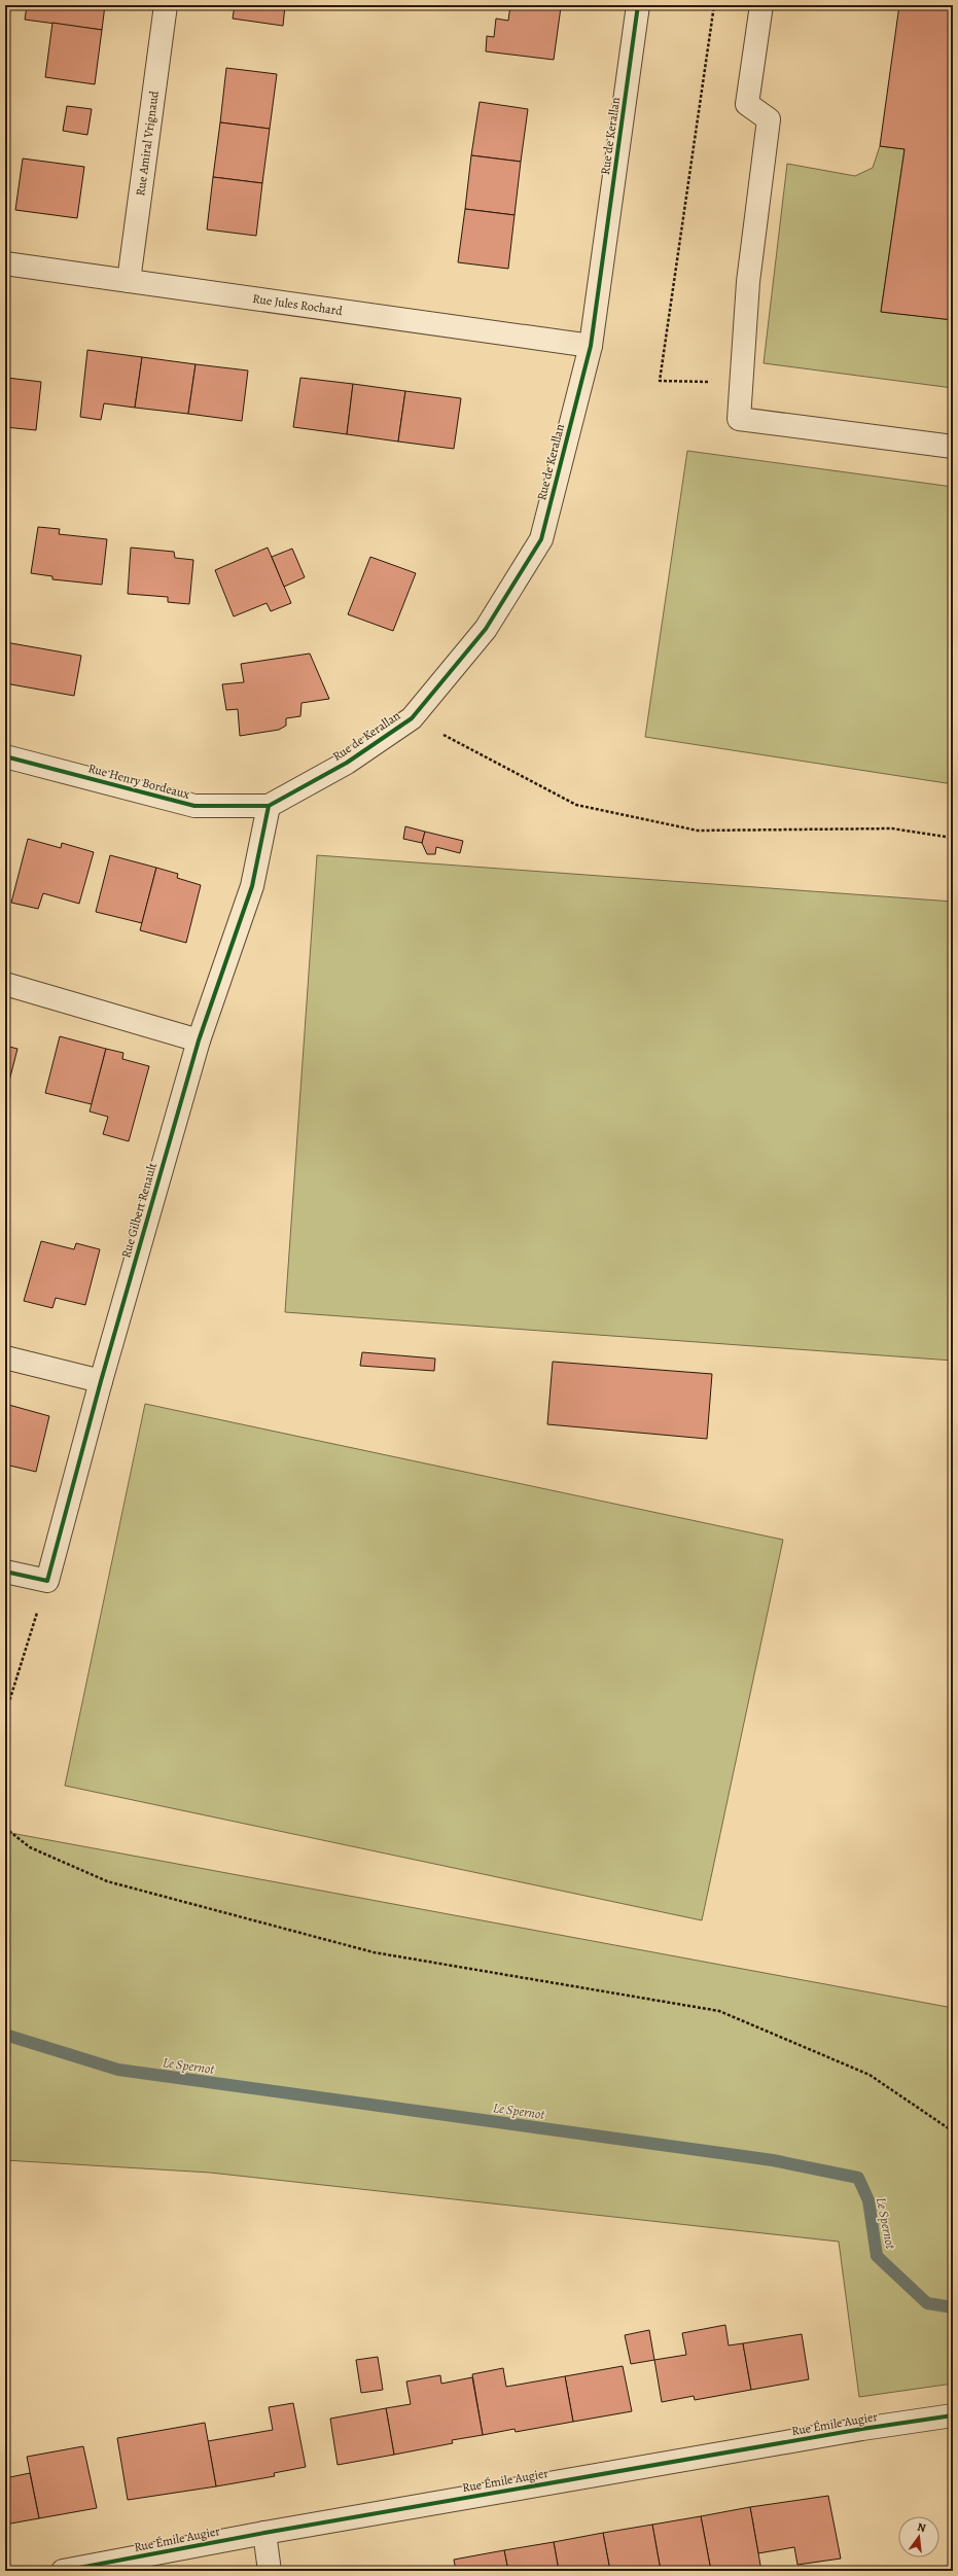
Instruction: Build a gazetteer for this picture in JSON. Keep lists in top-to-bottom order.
{
  "streets": {
    "street": [
      "Rue de Kerallan",
      "Rue Amiral Vrignaud",
      "Rue Jules Rochard",
      "Rue Henry Bordeaux",
      "Rue Gilbert Renault",
      "Rue Émile Augier"
    ]
  },
  "crossings": [
    ["Rue de Kerallan", "Rue Jules Rochard"],
    ["Rue de Kerallan", "Rue Henry Bordeaux"],
    ["Rue de Kerallan", "Rue Gilbert Renault"],
    ["Rue Amiral Vrignaud", "Rue Jules Rochard"],
    ["Rue Henry Bordeaux", "Rue Gilbert Renault"]
  ],
  "water": ["Le Spernot"],
  "north": "top"
}
